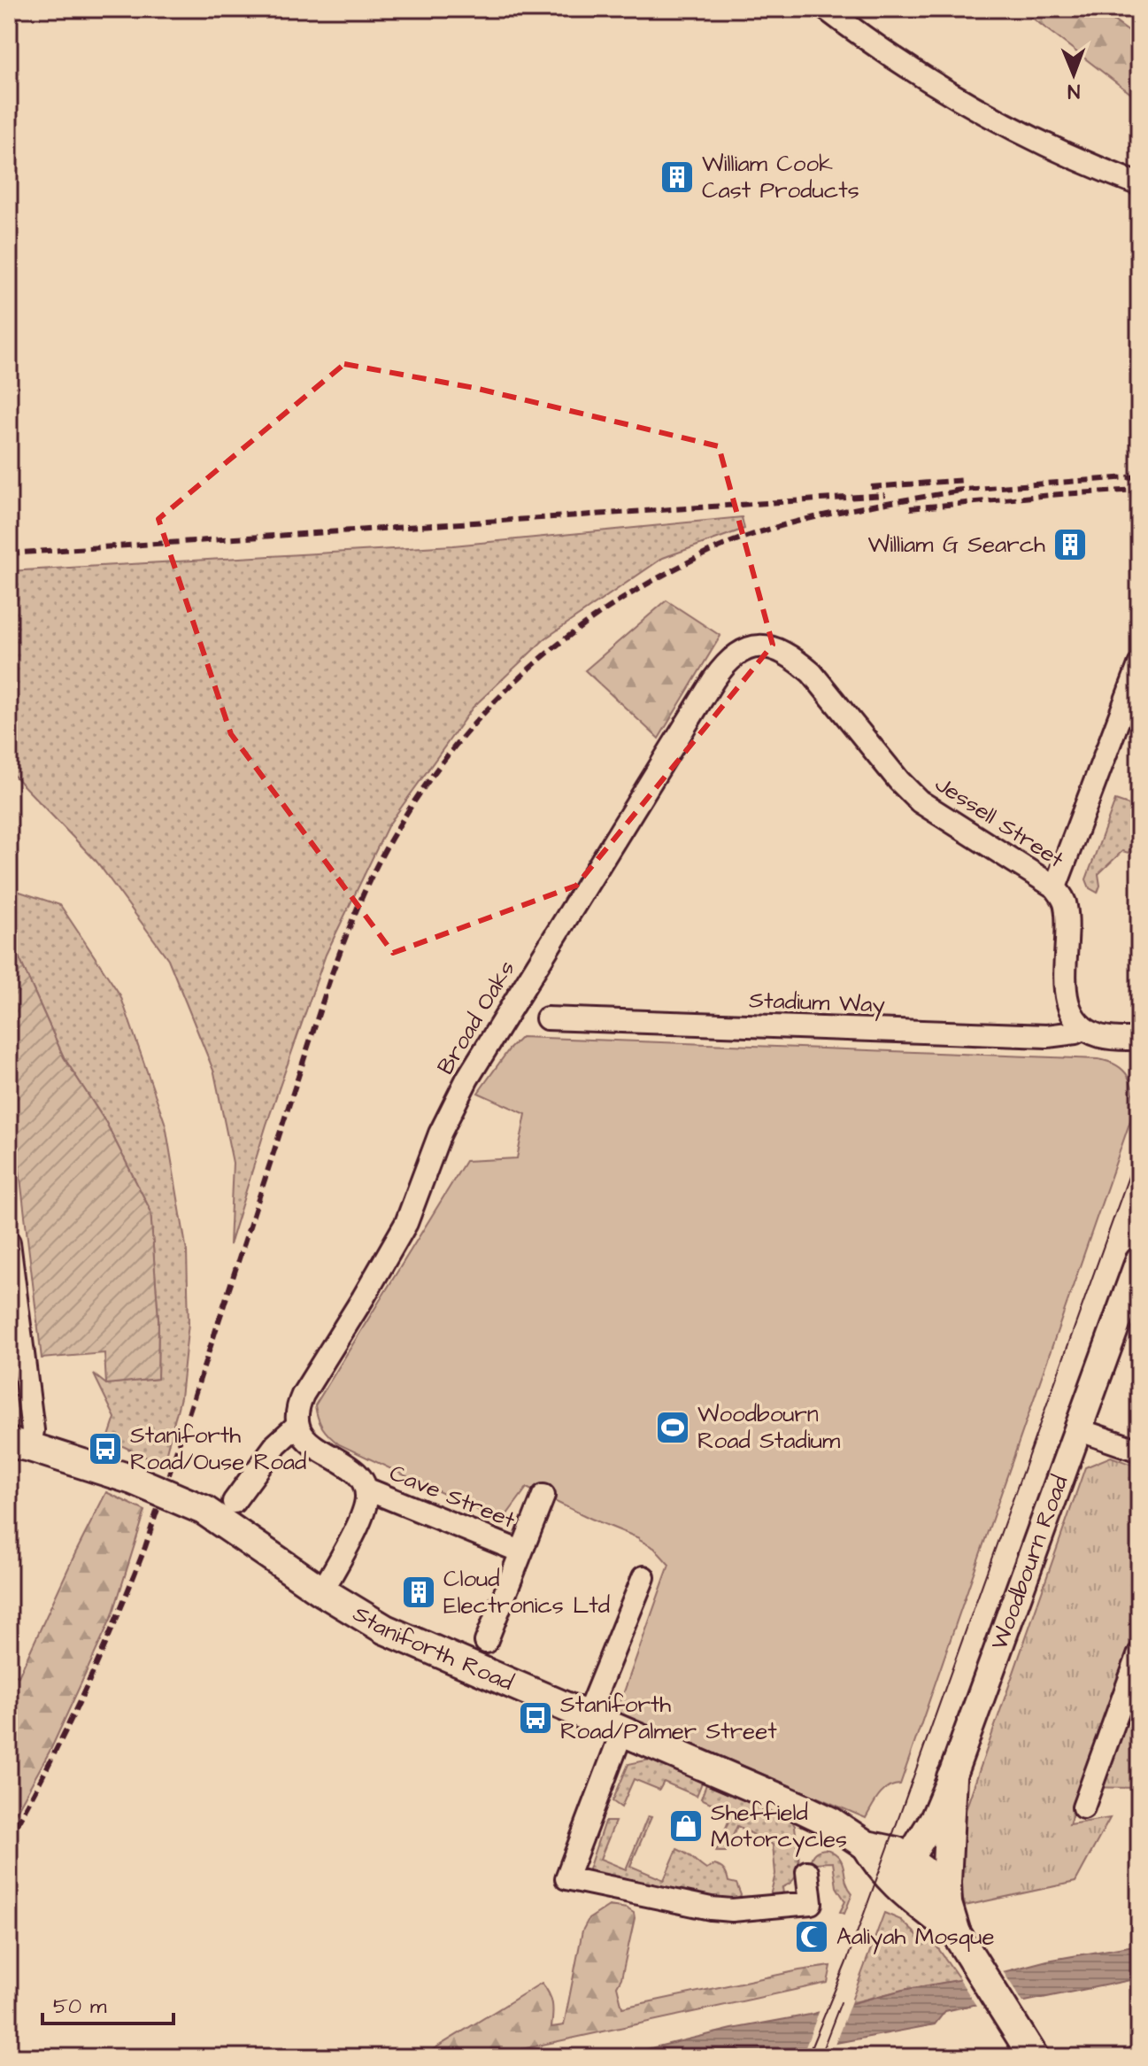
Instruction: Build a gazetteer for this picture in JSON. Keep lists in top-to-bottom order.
{
  "streets": {
    "main road": ["Staniforth Road"],
    "street": [
      "Jessell Street",
      "Stadium Way",
      "Broad Oaks",
      "Cave Street",
      "Woodbourn Road"
    ]
  },
  "crossings": [
    ["Jessell Street", "Stadium Way"],
    ["Jessell Street", "Broad Oaks"],
    ["Woodbourn Road", "Staniforth Road"]
  ],
  "places": {
    "building": ["William Cook Cast Products", "William G Search", "Cloud Electronics Ltd"],
    "sports": ["Woodbourn Road Stadium"],
    "bus stop": ["Staniforth Road/Ouse Road", "Staniforth Road/Palmer Street"],
    "shop": ["Sheffield Motorcycles"],
    "mosque": ["Aaliyah Mosque"]
  },
  "scale_bar": "50 m",
  "north": "bottom"
}
